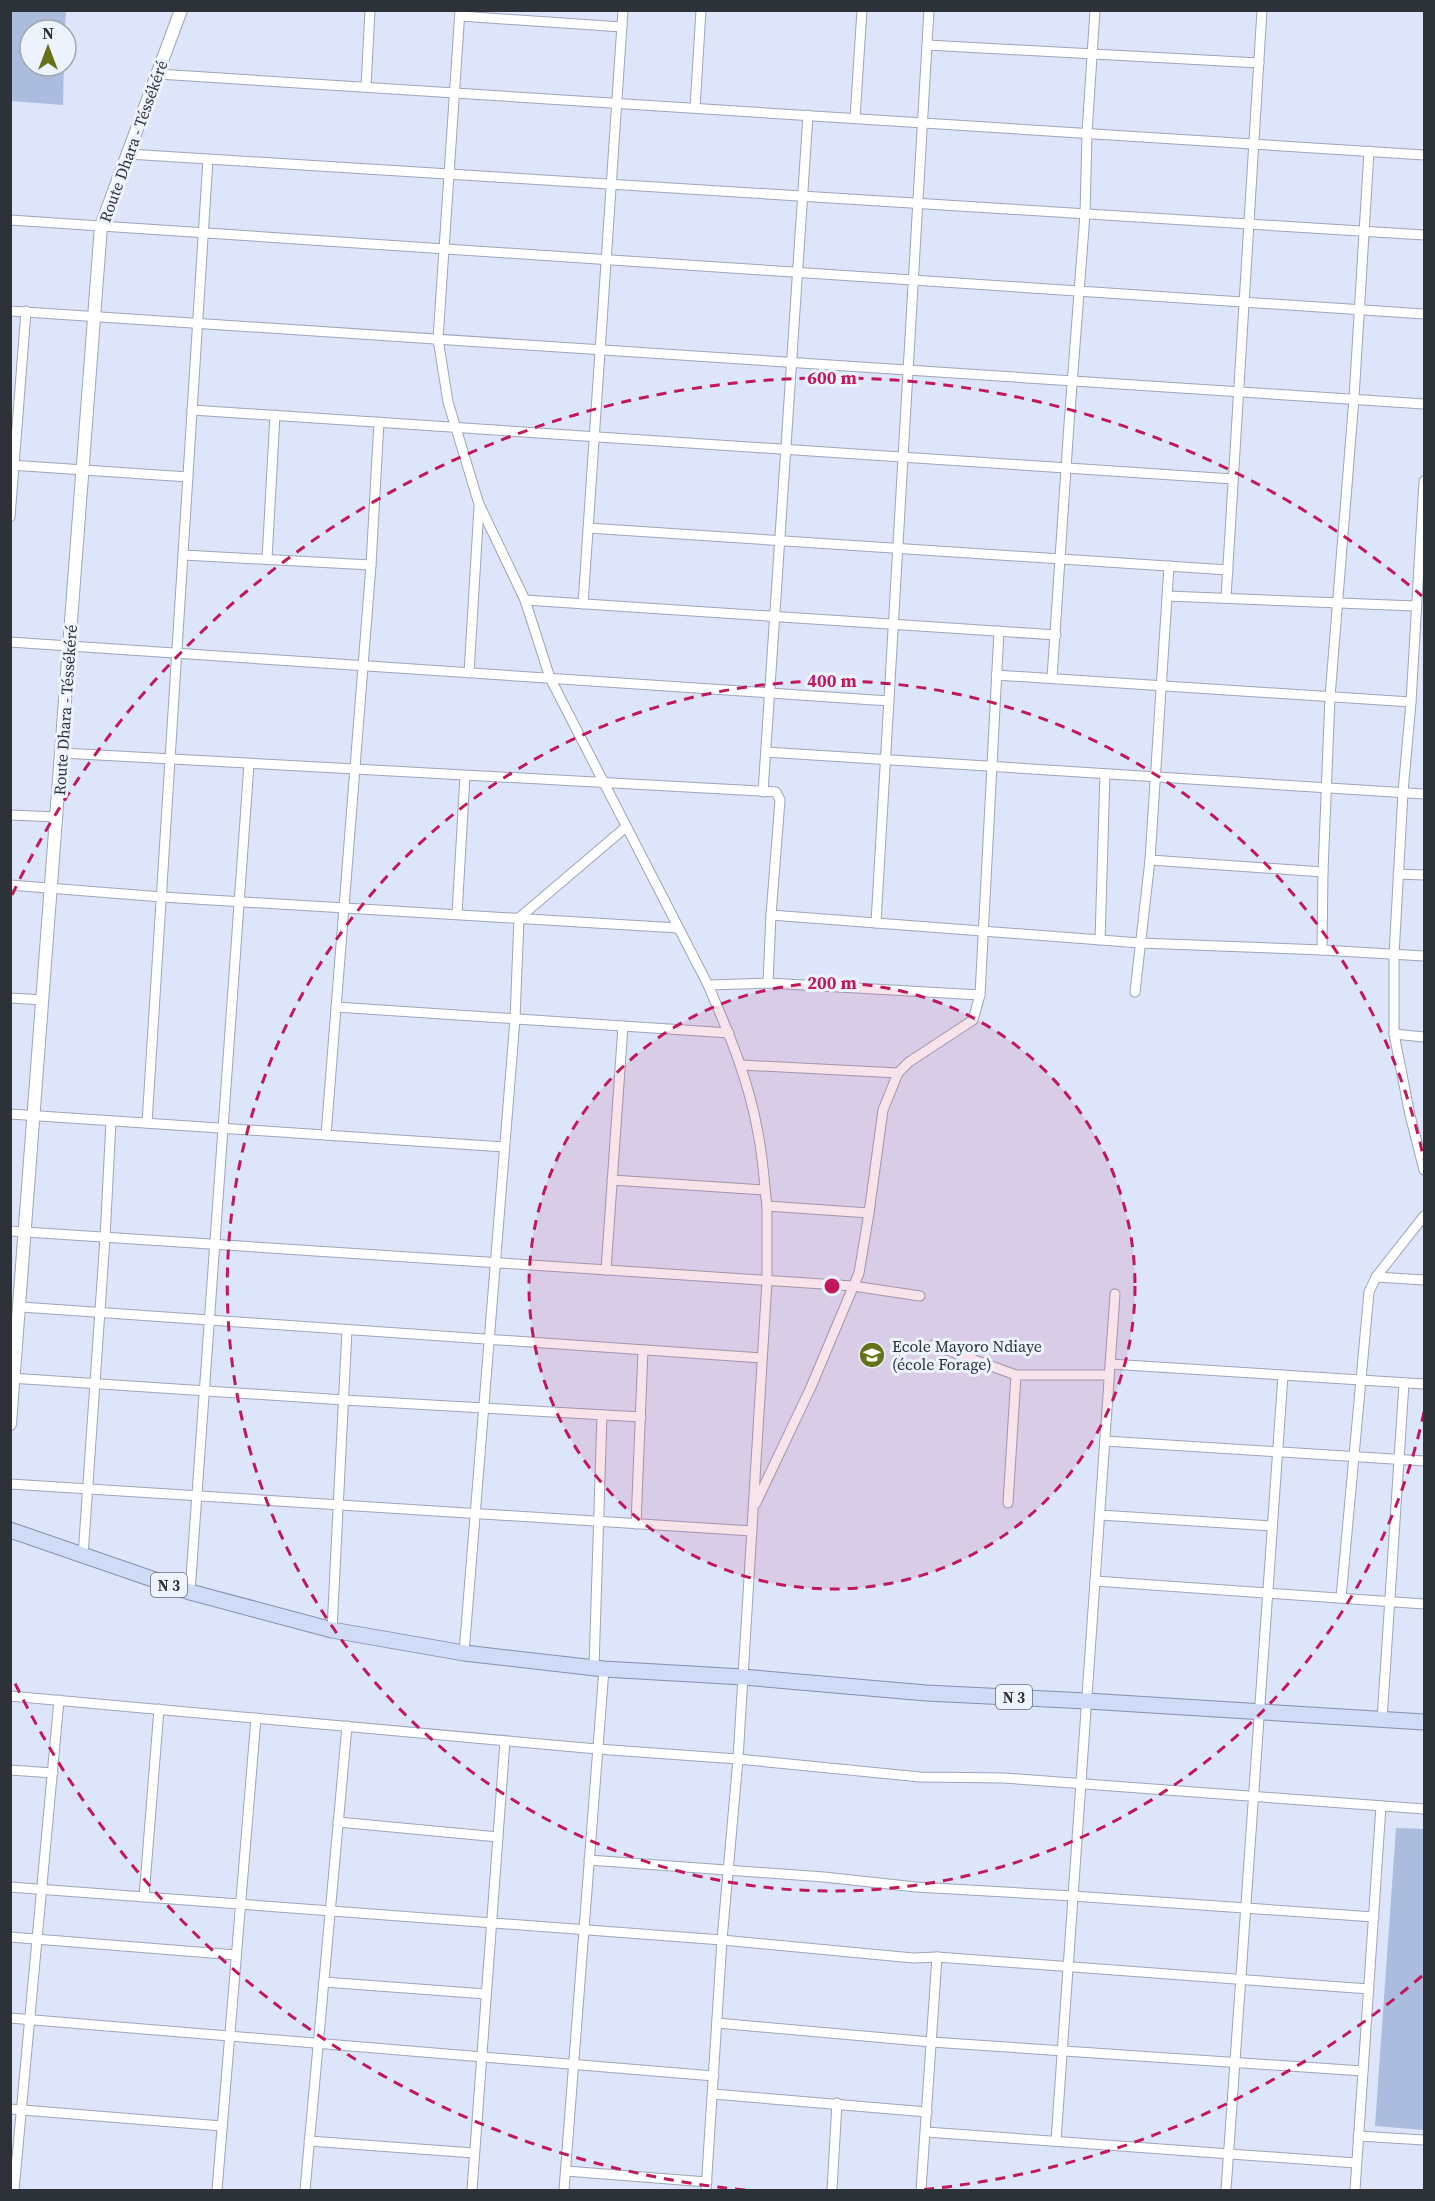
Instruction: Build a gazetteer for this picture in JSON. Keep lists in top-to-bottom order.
{
  "streets": {
    "main road": ["N 3"],
    "street": ["Route Dhara - Téssékéré"]
  },
  "places": {
    "school or university": ["Ecole Mayoro Ndiaye (école Forage)"]
  },
  "north": "top",
  "rings": ["600 m", "400 m", "200 m"]
}
